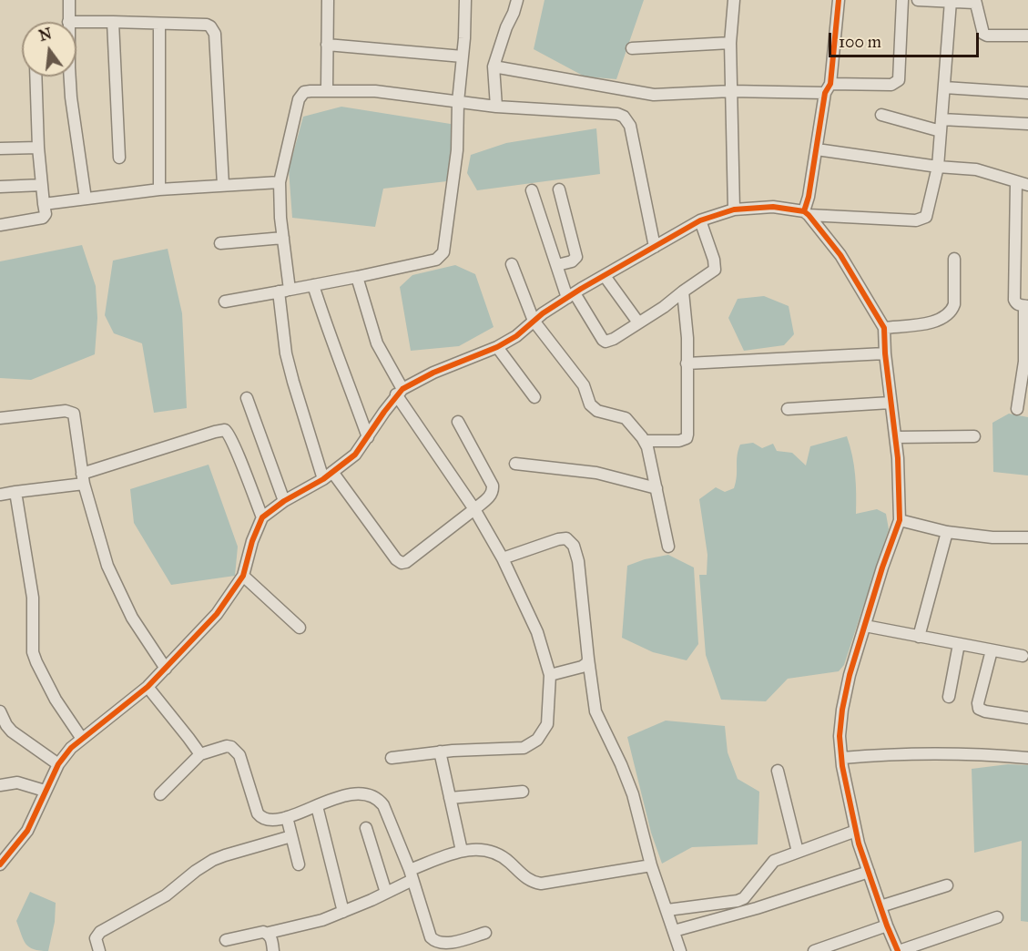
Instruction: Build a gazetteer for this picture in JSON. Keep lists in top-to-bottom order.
{
  "scale_bar": "100 m",
  "north": "top"
}
